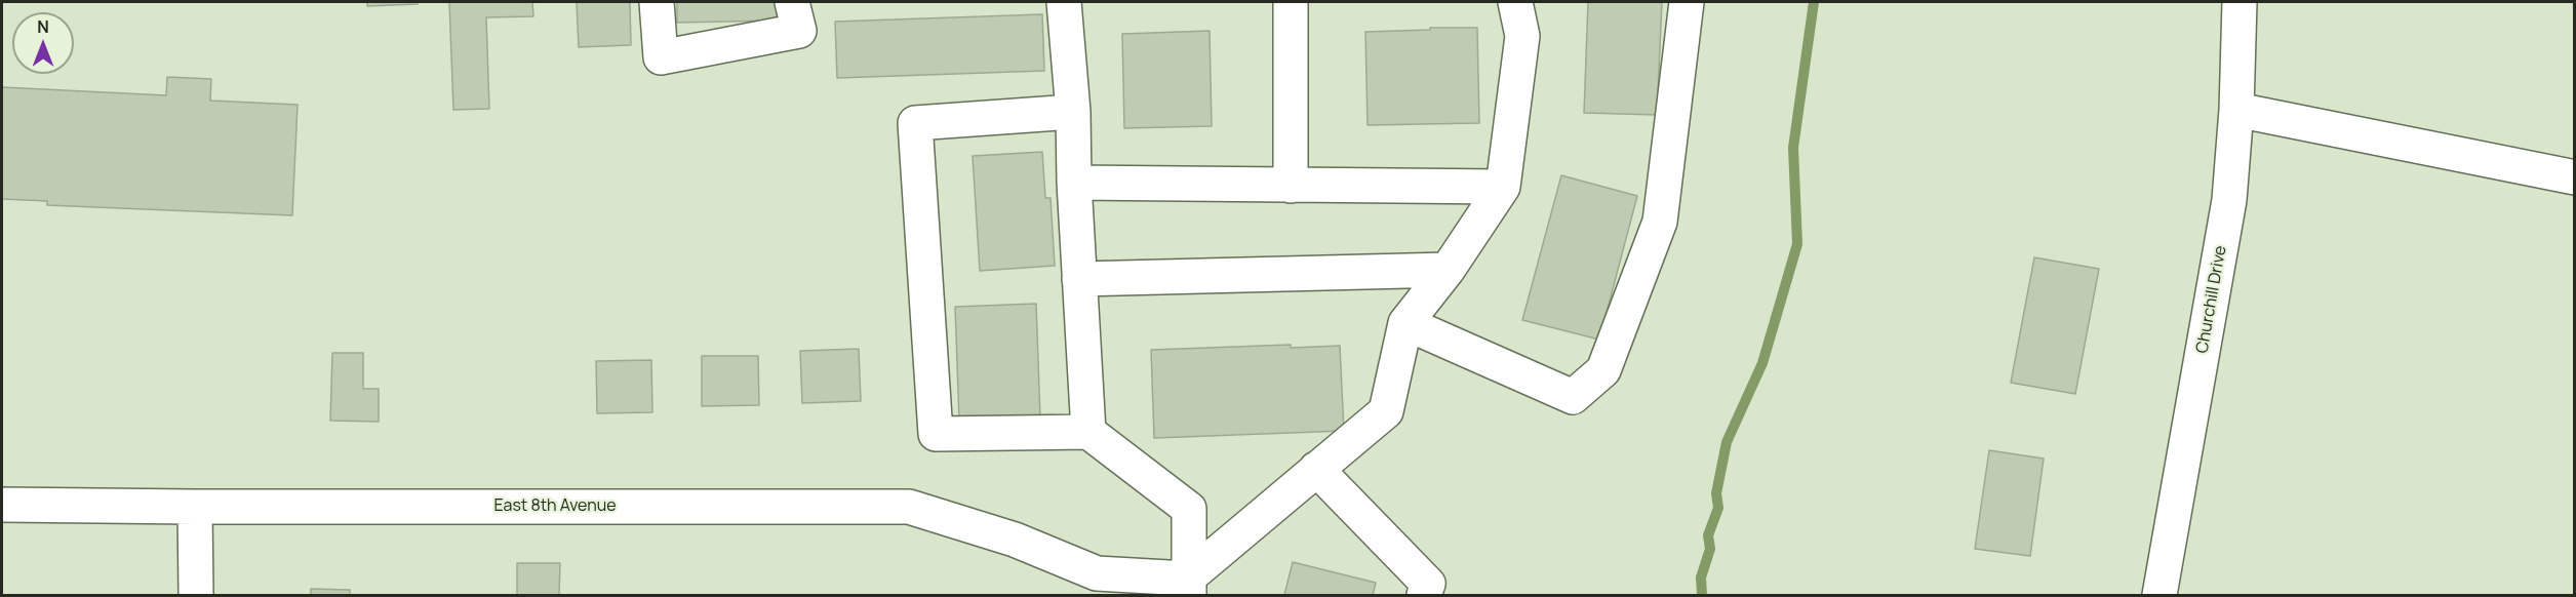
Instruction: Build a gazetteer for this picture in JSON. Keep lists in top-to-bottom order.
{
  "streets": {
    "street": ["Churchill Drive", "East 8th Avenue"]
  },
  "north": "top"
}
